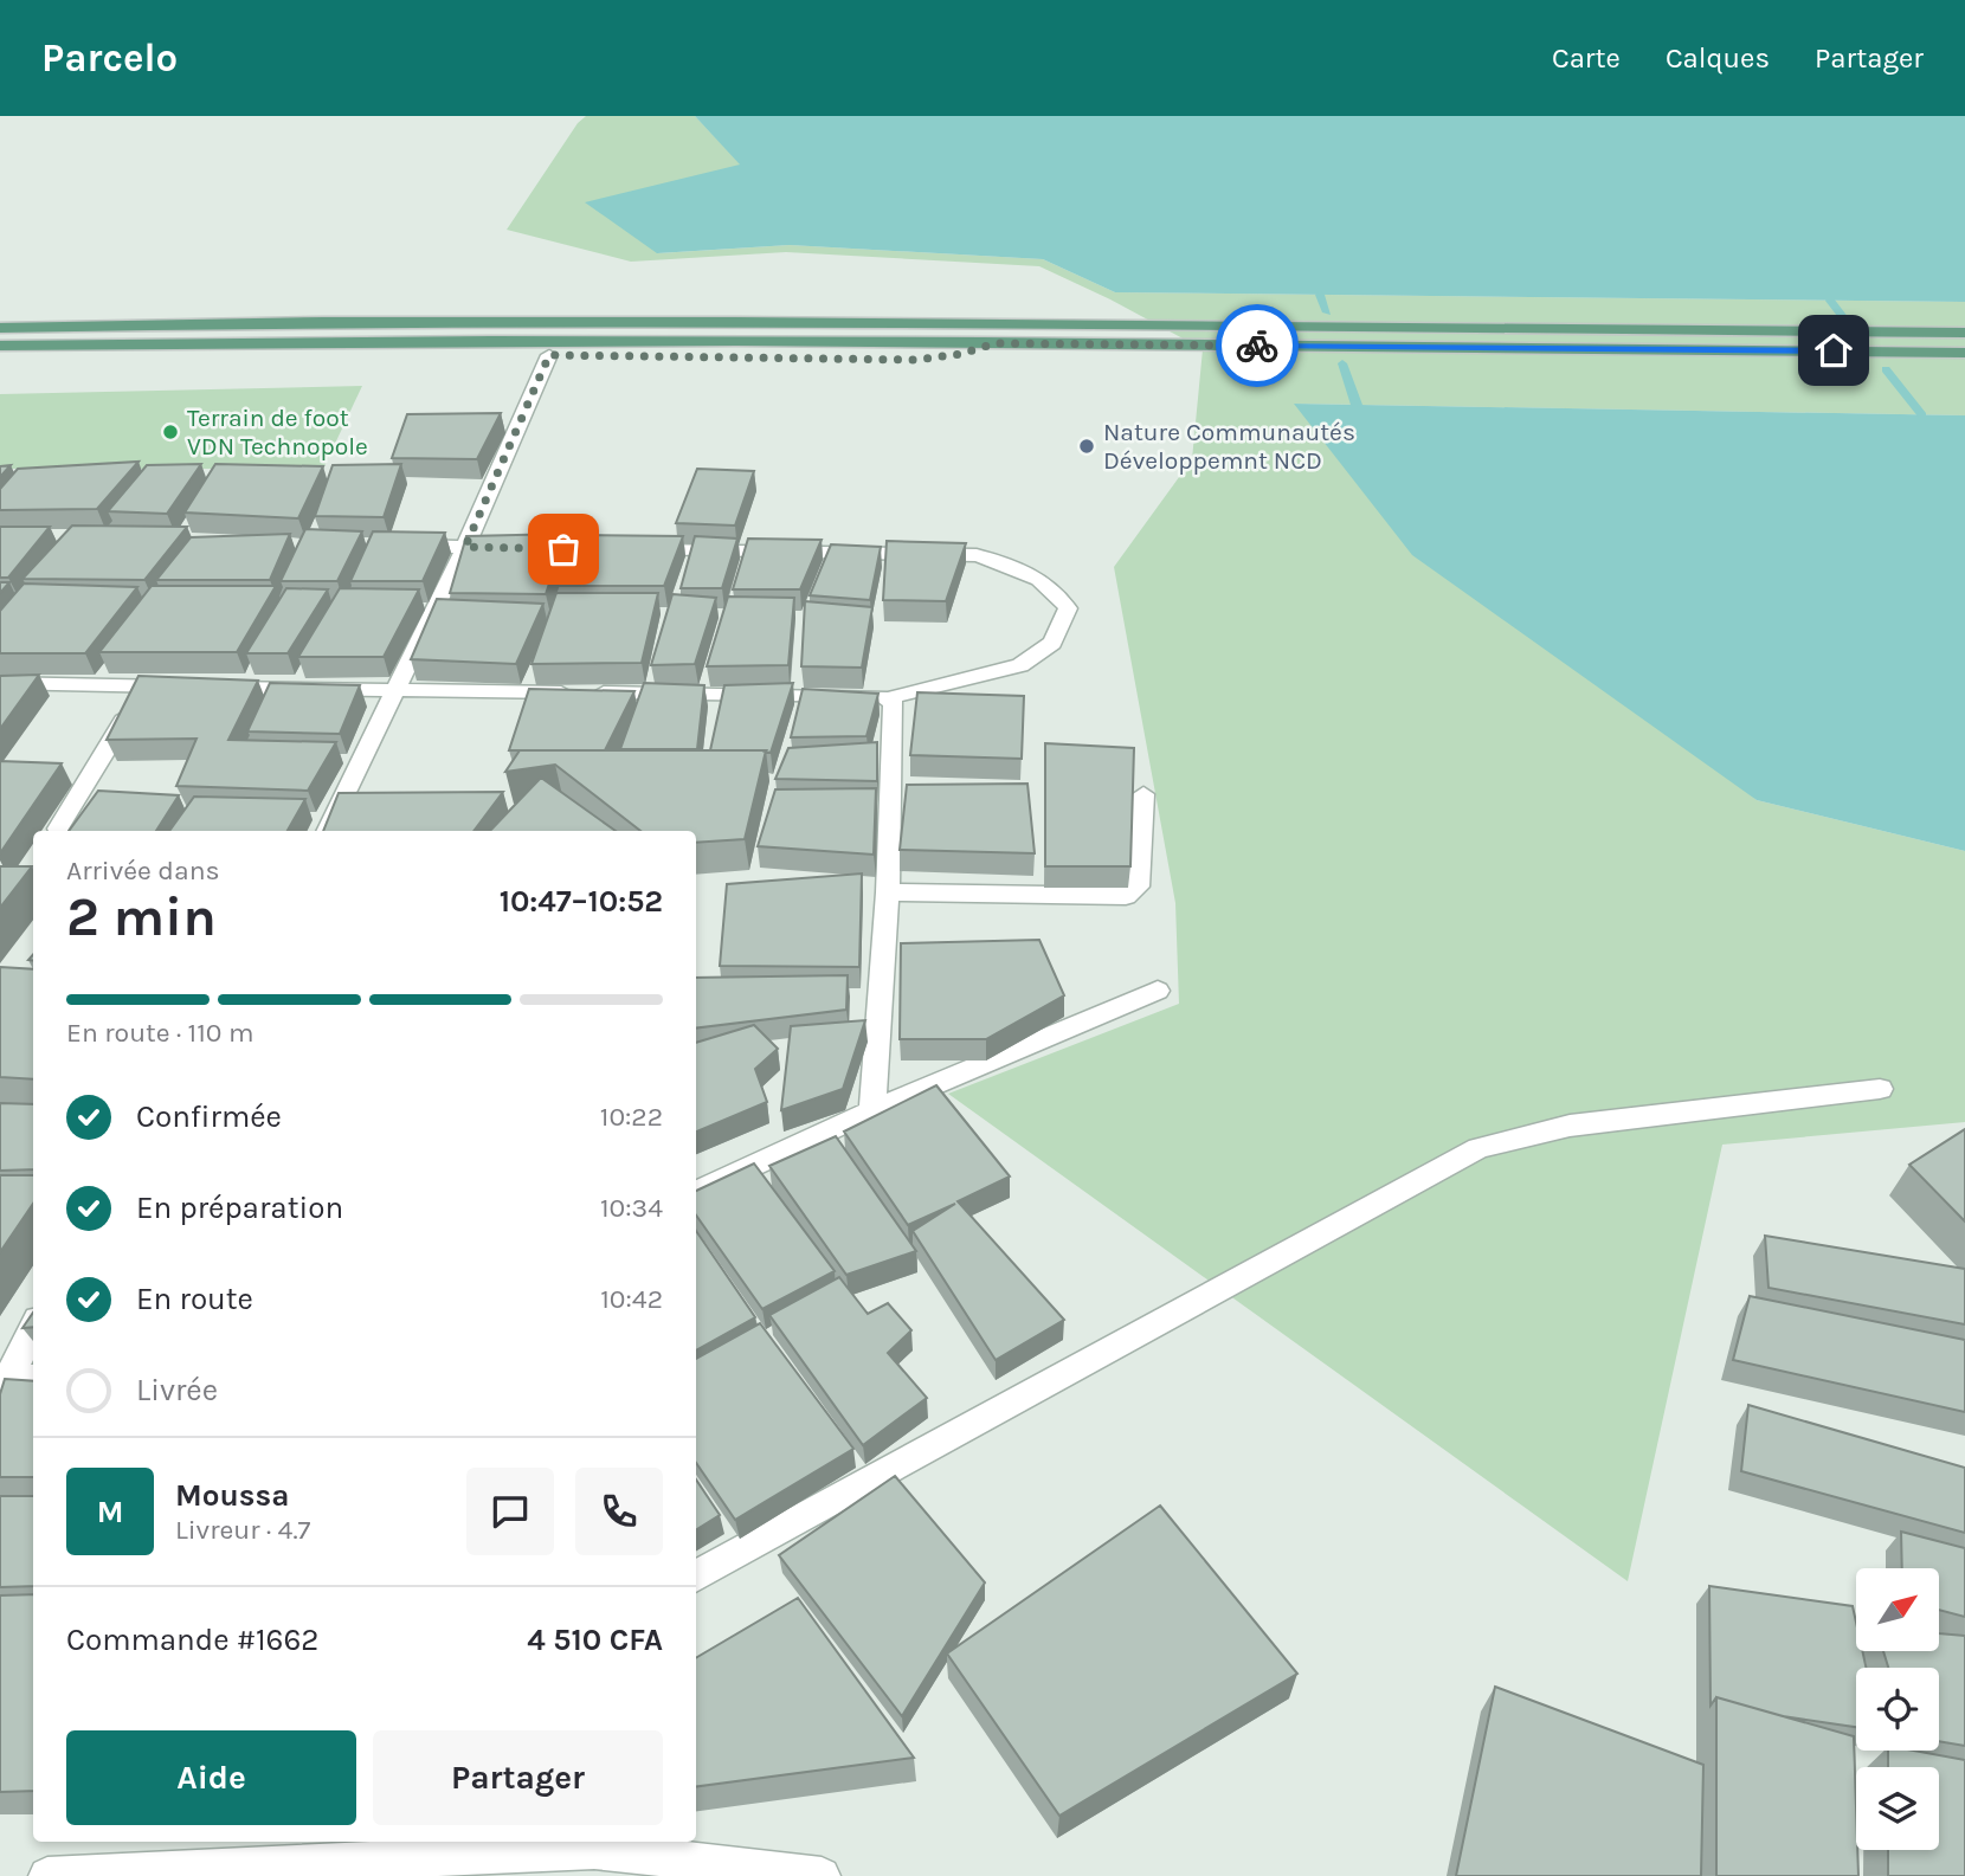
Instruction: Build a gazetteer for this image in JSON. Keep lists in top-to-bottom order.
{
  "places": ["Terrain de foot VDN Technopole", "Nature Communautés Développemnt NCD"],
  "north": "top right",
  "page": {
    "header": "Parcelo",
    "nav": ["Carte", "Calques", "Partager"],
    "heading": ["2 min", "Arrivée dans", "10:47–10:52"],
    "panel": [
      "Moussa",
      "Livreur · 4.7",
      "Commande #1662",
      "4 510 CFA"
    ],
    "bar": "En route · 110 m",
    "list": [
      ["Confirmée", "10:22"],
      ["En préparation", "10:34"],
      ["En route", "10:42"],
      "Livrée"
    ],
    "round": "M",
    "buttons": ["Aide", "Partager"]
  }
}
